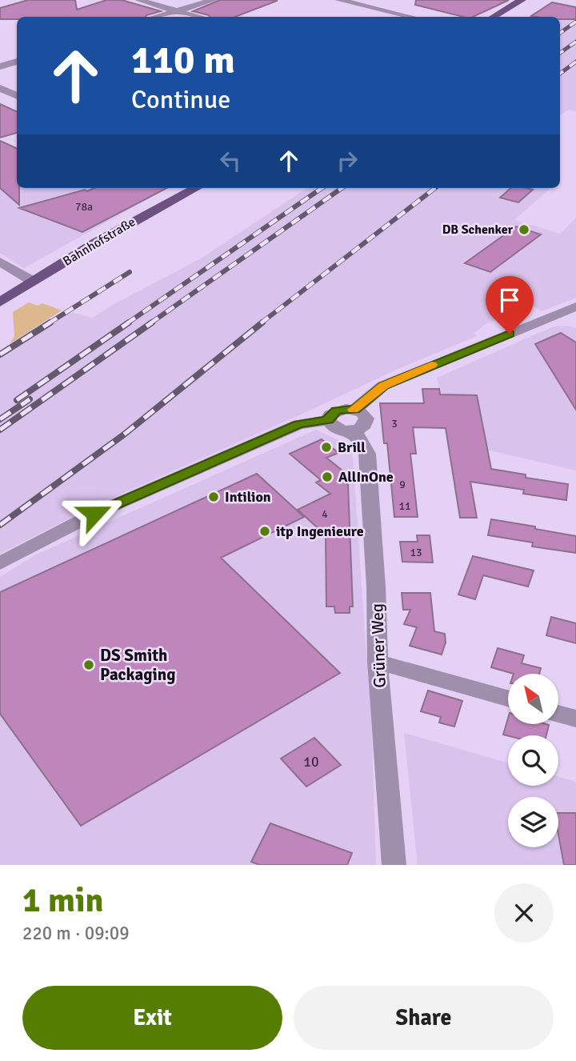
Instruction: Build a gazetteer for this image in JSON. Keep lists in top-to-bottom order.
{
  "streets": {
    "main road": ["Bahnhofstraße"],
    "street": ["Grüner Weg"]
  },
  "places": [
    "DB Schenker",
    "Brill",
    "AllInOne",
    "Intilion",
    "itp Ingenieure",
    "DS Smith Packaging"
  ],
  "house_numbers": [
    "78a",
    "3",
    "9",
    "11",
    "4",
    "13",
    "10"
  ],
  "north": "top left",
  "page": {
    "turn": ["110 m", "Continue"],
    "heading": ["1 min", "220 m · 09:09"],
    "buttons": ["Exit", "Share"]
  }
}
